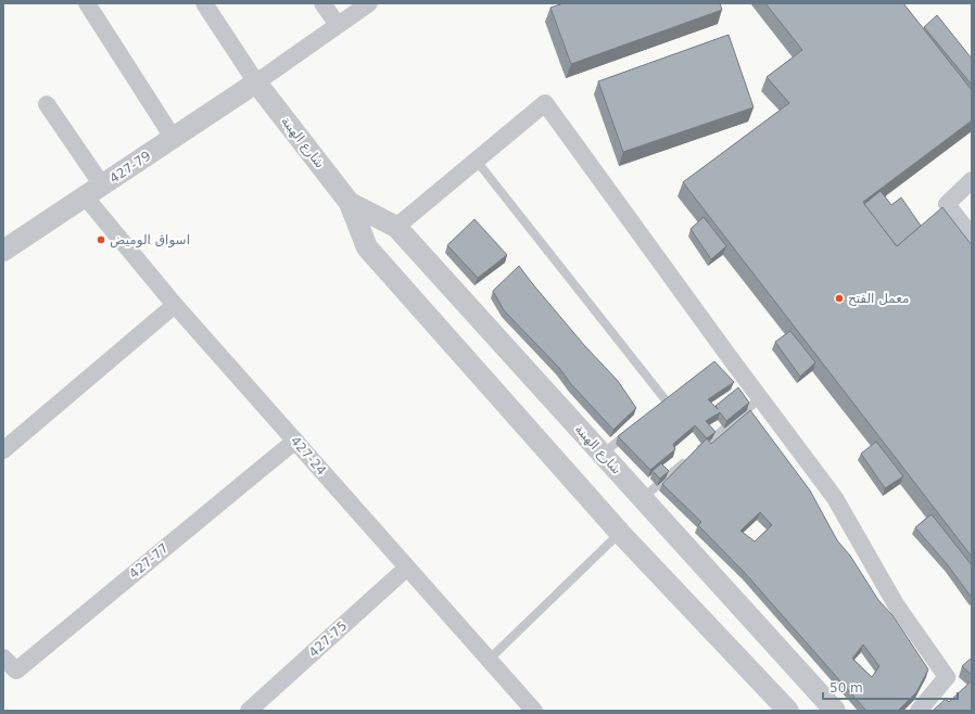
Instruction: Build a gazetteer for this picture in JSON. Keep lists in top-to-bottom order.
{
  "streets": {
    "street": [
      "شارع الهبنة",
      "427-79",
      "427-24",
      "427-77",
      "427-75"
    ]
  },
  "crossings": [
    ["شارع الهبنة", "427-79"],
    ["427-79", "427-24"],
    ["427-24", "427-77"],
    ["427-24", "427-75"]
  ],
  "places": ["اسواق الوميض", "معمل الفتح"],
  "scale_bar": "50 m"
}
